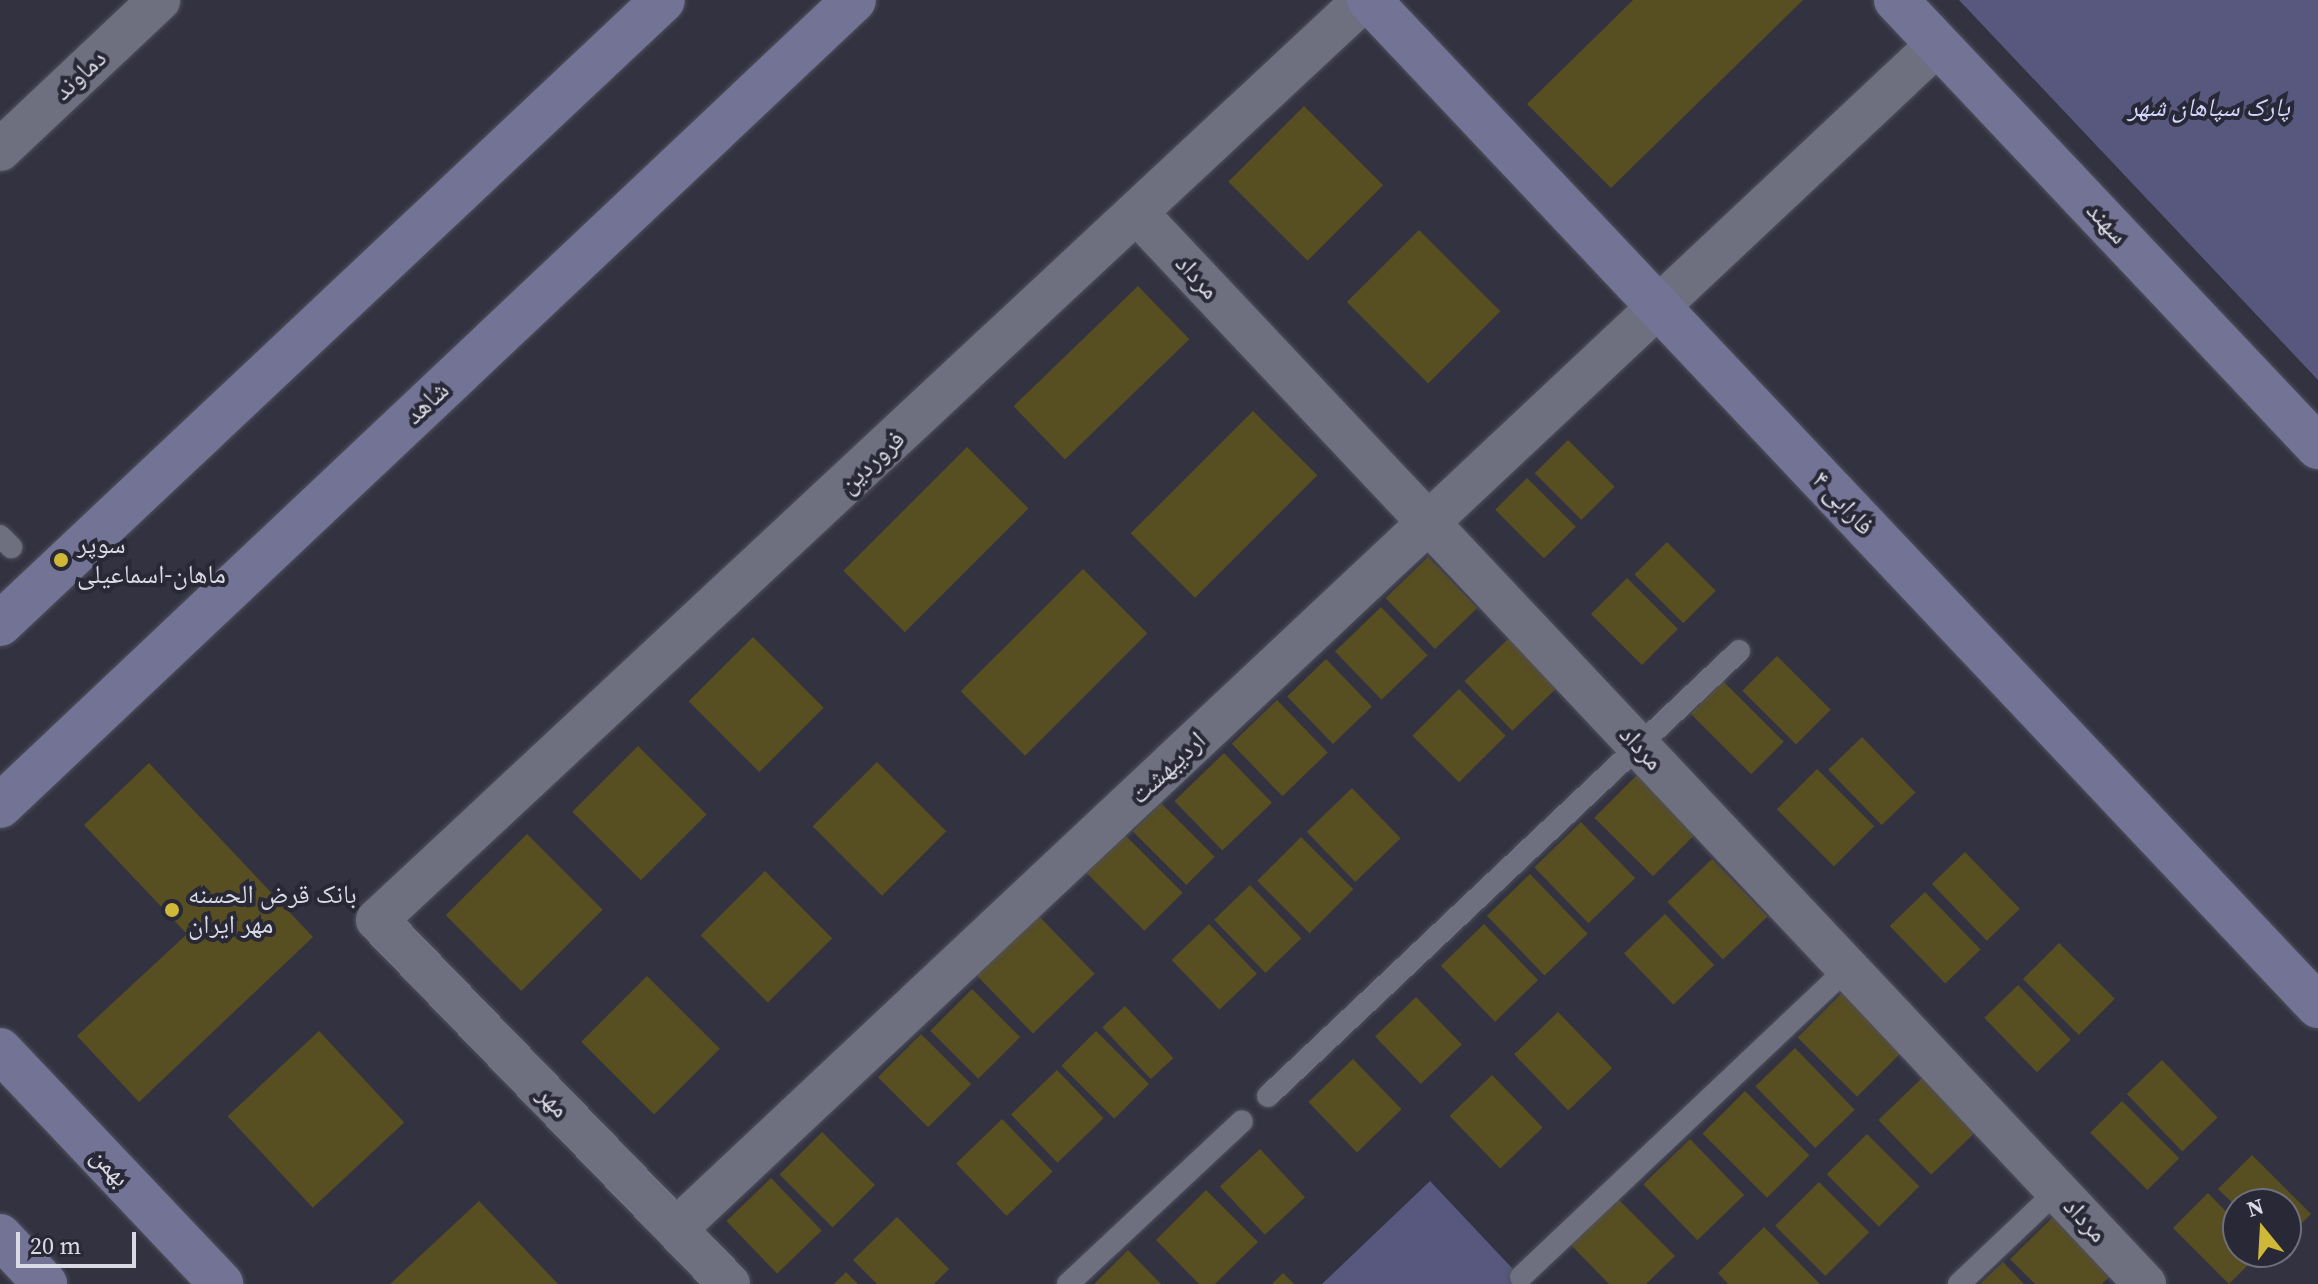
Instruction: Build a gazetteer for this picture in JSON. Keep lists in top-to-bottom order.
{
  "streets": {
    "main road": [
      "سهند",
      "شاهد",
      "فارابی ۴",
      "بهمن"
    ],
    "street": [
      "دماوند",
      "مرداد",
      "فروردین",
      "اردیبهشت",
      "مهر"
    ]
  },
  "crossings": [
    ["سهند", "اردیبهشت"],
    ["مرداد", "فروردین"],
    ["مرداد", "اردیبهشت"],
    ["فروردین", "فارابی ۴"],
    ["فروردین", "مهر"],
    ["فارابی ۴", "اردیبهشت"],
    ["اردیبهشت", "مهر"]
  ],
  "parks": ["پارک سپاهان شهر"],
  "places": ["سوپر ماهان-اسماعیلی", "بانک قرض الحسنه مهر ایران"],
  "scale_bar": "20 m",
  "north": "top"
}
